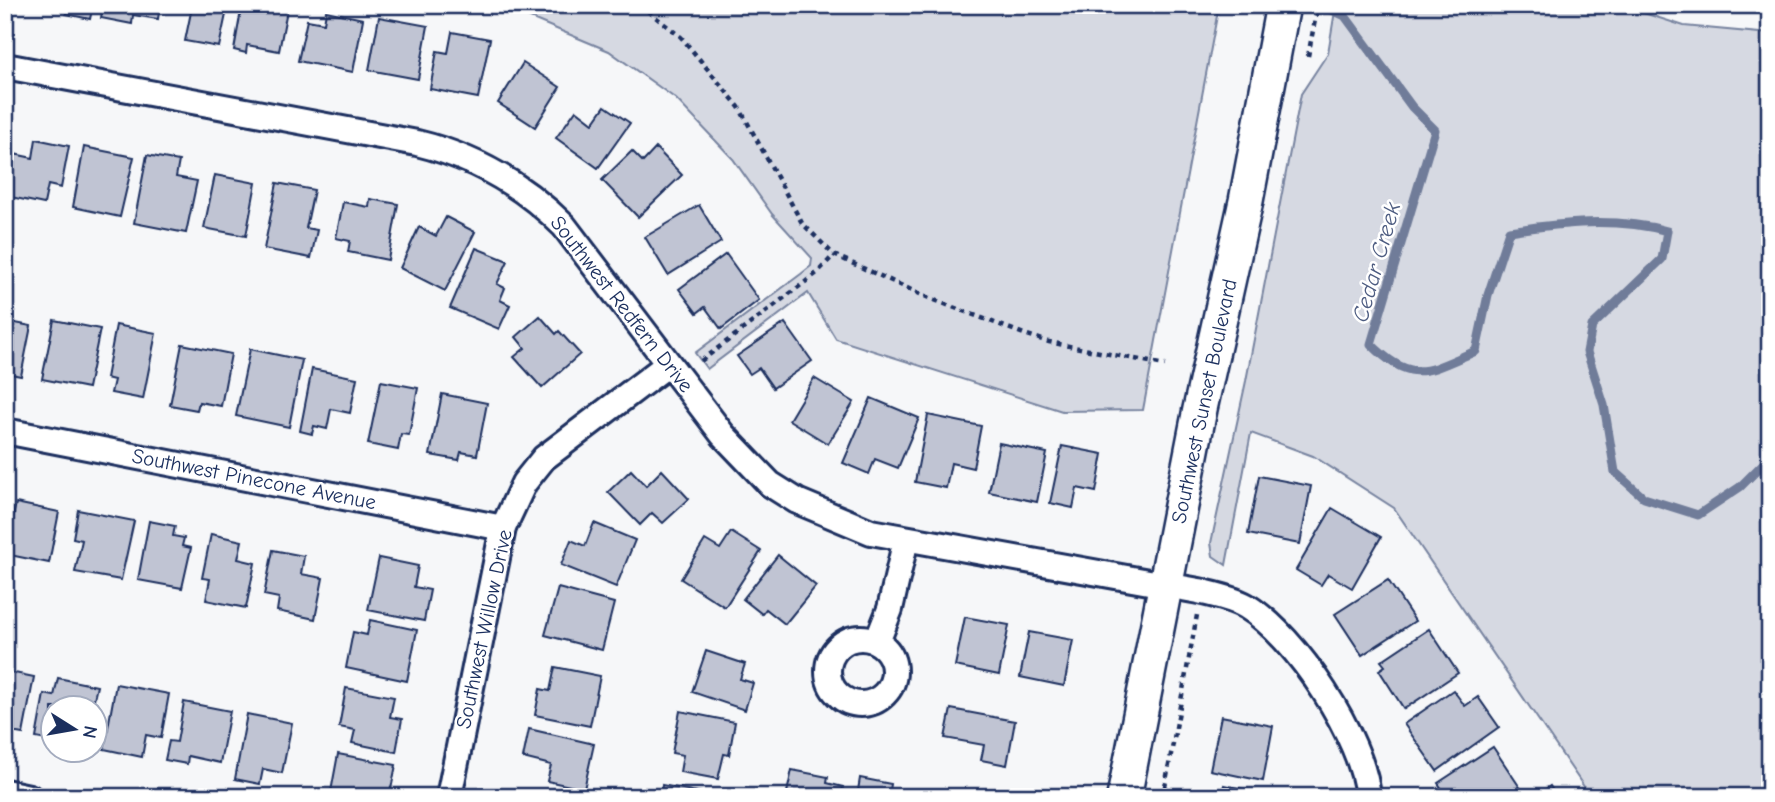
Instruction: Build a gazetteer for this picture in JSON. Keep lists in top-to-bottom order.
{
  "streets": {
    "main road": ["Southwest Sunset Boulevard"],
    "street": ["Southwest Redfern Drive", "Southwest Pinecone Avenue", "Southwest Willow Drive"]
  },
  "crossings": [
    ["Southwest Redfern Drive", "Southwest Sunset Boulevard"],
    ["Southwest Redfern Drive", "Southwest Willow Drive"],
    ["Southwest Pinecone Avenue", "Southwest Willow Drive"]
  ],
  "water": ["Cedar Creek"],
  "north": "right"
}
